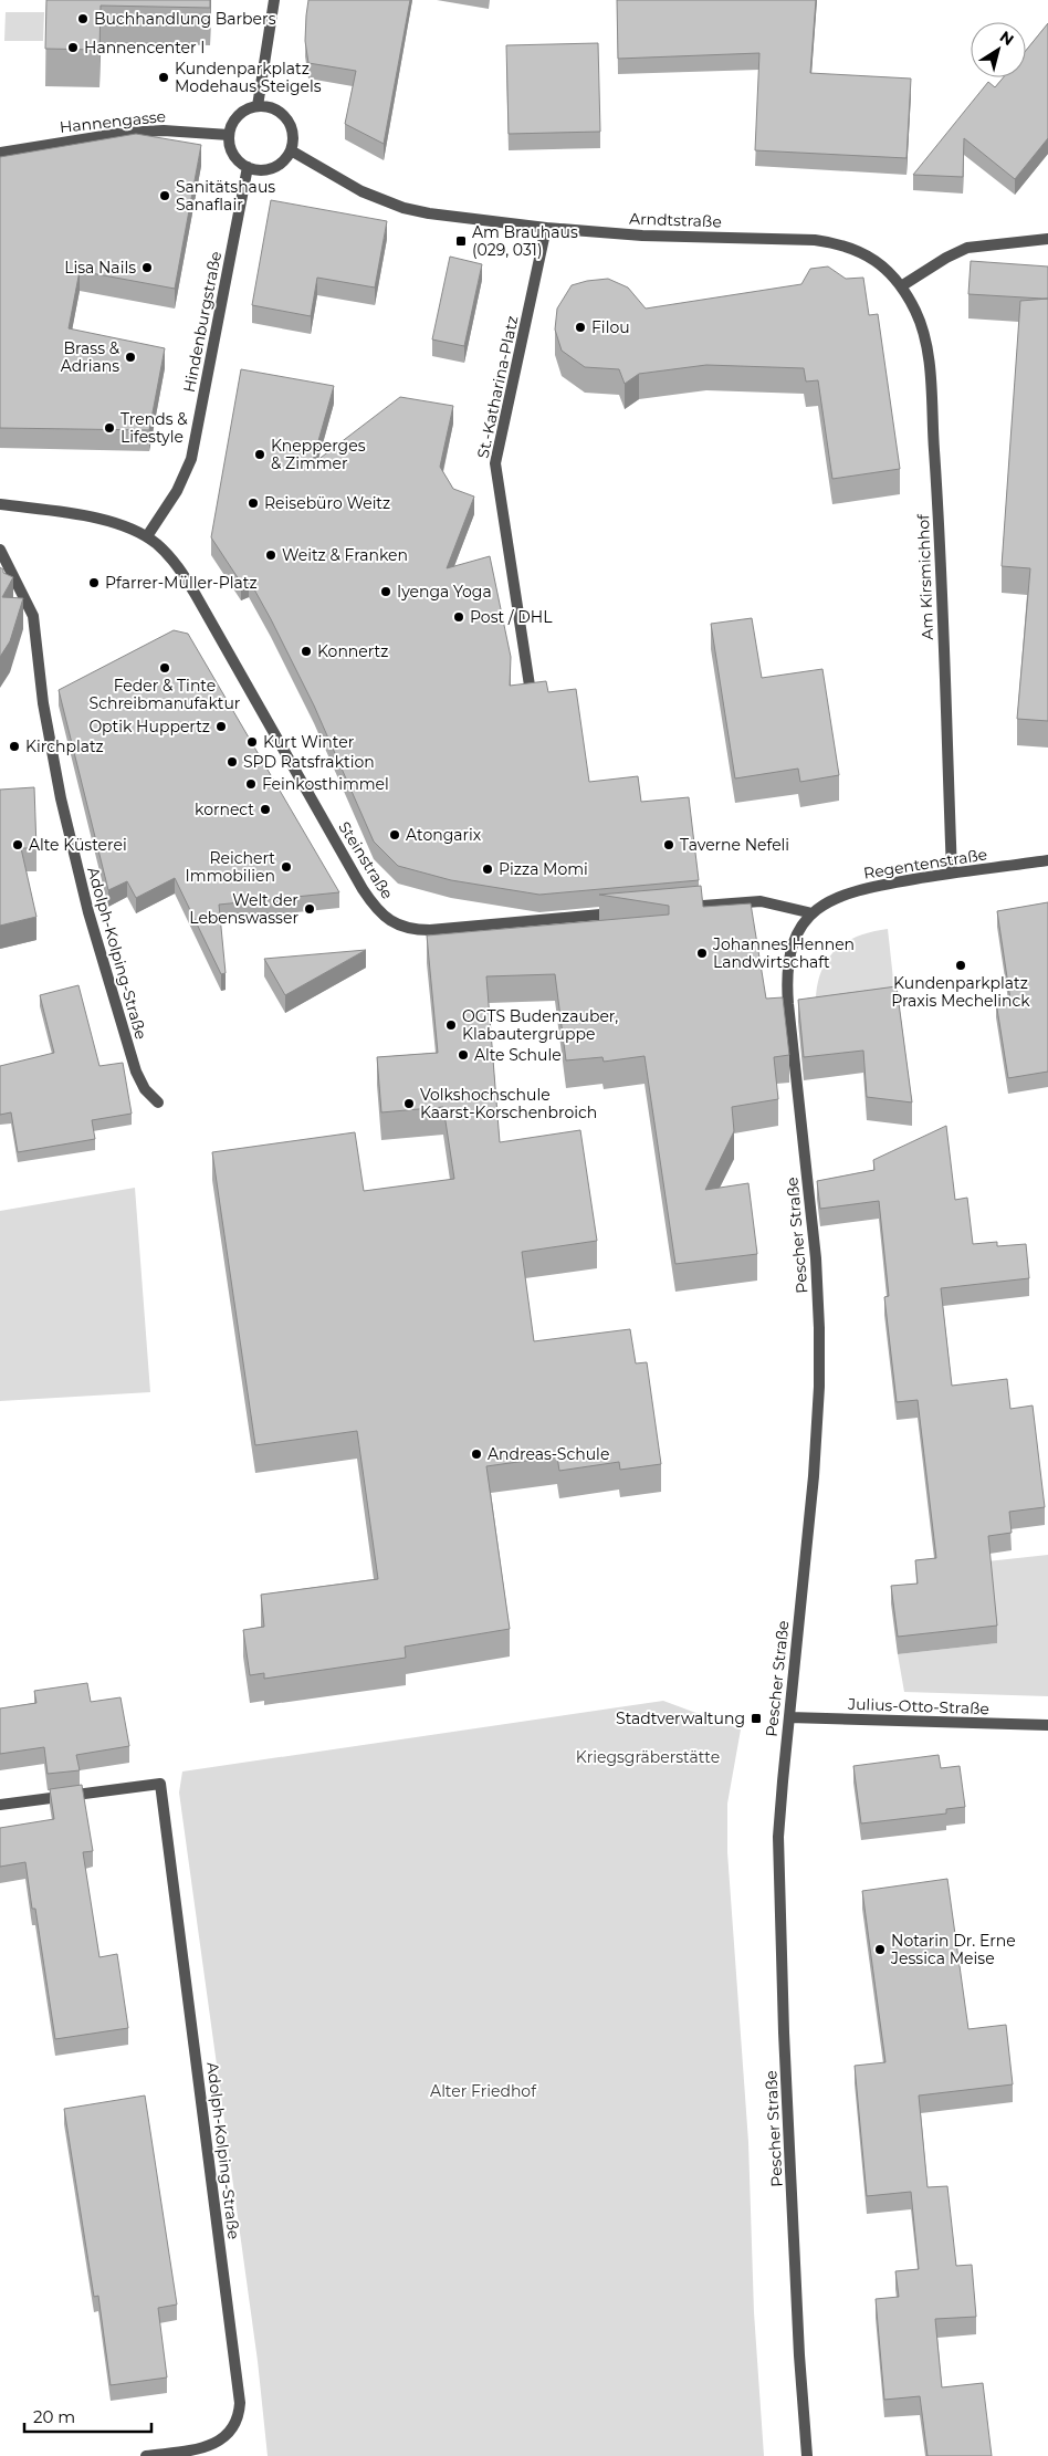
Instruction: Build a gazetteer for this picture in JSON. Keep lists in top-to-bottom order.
{
  "streets": {
    "street": [
      "Hannengasse",
      "Arndtstraße",
      "Hindenburgstraße",
      "St.-Katharina-Platz",
      "Am Kirsmichhof",
      "Steinstraße",
      "Regentenstraße",
      "Adolph-Kolping-Straße",
      "Pescher Straße",
      "Julius-Otto-Straße"
    ]
  },
  "crossings": [
    ["Hannengasse", "Arndtstraße"],
    ["Hannengasse", "Hindenburgstraße"],
    ["Arndtstraße", "Hindenburgstraße"],
    ["Arndtstraße", "St.-Katharina-Platz"],
    ["Arndtstraße", "Am Kirsmichhof"],
    ["Hindenburgstraße", "Steinstraße"],
    ["Am Kirsmichhof", "Regentenstraße"],
    ["Regentenstraße", "Pescher Straße"],
    ["Pescher Straße", "Julius-Otto-Straße"]
  ],
  "parks": ["Kriegsgräberstätte", "Alter Friedhof"],
  "places": {
    "other": [
      "Buchhandlung Barbers",
      "Hannencenter I",
      "Kundenparkplatz Modehaus Steigels",
      "Sanitätshaus Sanaflair",
      "Lisa Nails",
      "Filou",
      "Brass & Adrians",
      "Trends & Lifestyle",
      "Knepperges & Zimmer",
      "Reisebüro Weitz",
      "Weitz & Franken",
      "Pfarrer-Müller-Platz",
      "Iyenga Yoga",
      "Post / DHL",
      "Konnertz",
      "Feder & Tinte Schreibmanufaktur",
      "Optik Huppertz",
      "Kurt Winter",
      "Kirchplatz",
      "SPD Ratsfraktion",
      "Feinkosthimmel",
      "kornect",
      "Atongarix",
      "Alte Küsterei",
      "Taverne Nefeli",
      "Reichert Immobilien",
      "Pizza Momi",
      "Welt der Lebenswasser",
      "Johannes Hennen Landwirtschaft",
      "Kundenparkplatz Praxis Mechelinck",
      "OGTS Budenzauber, Klabautergruppe",
      "Alte Schule",
      "Volkshochschule Kaarst-Korschenbroich",
      "Andreas-Schule",
      "Notarin Dr. Erne Jessica Meise"
    ],
    "transit": ["Am Brauhaus (029, 031)", "Stadtverwaltung"]
  },
  "scale_bar": "20 m",
  "north": "top right"
}
